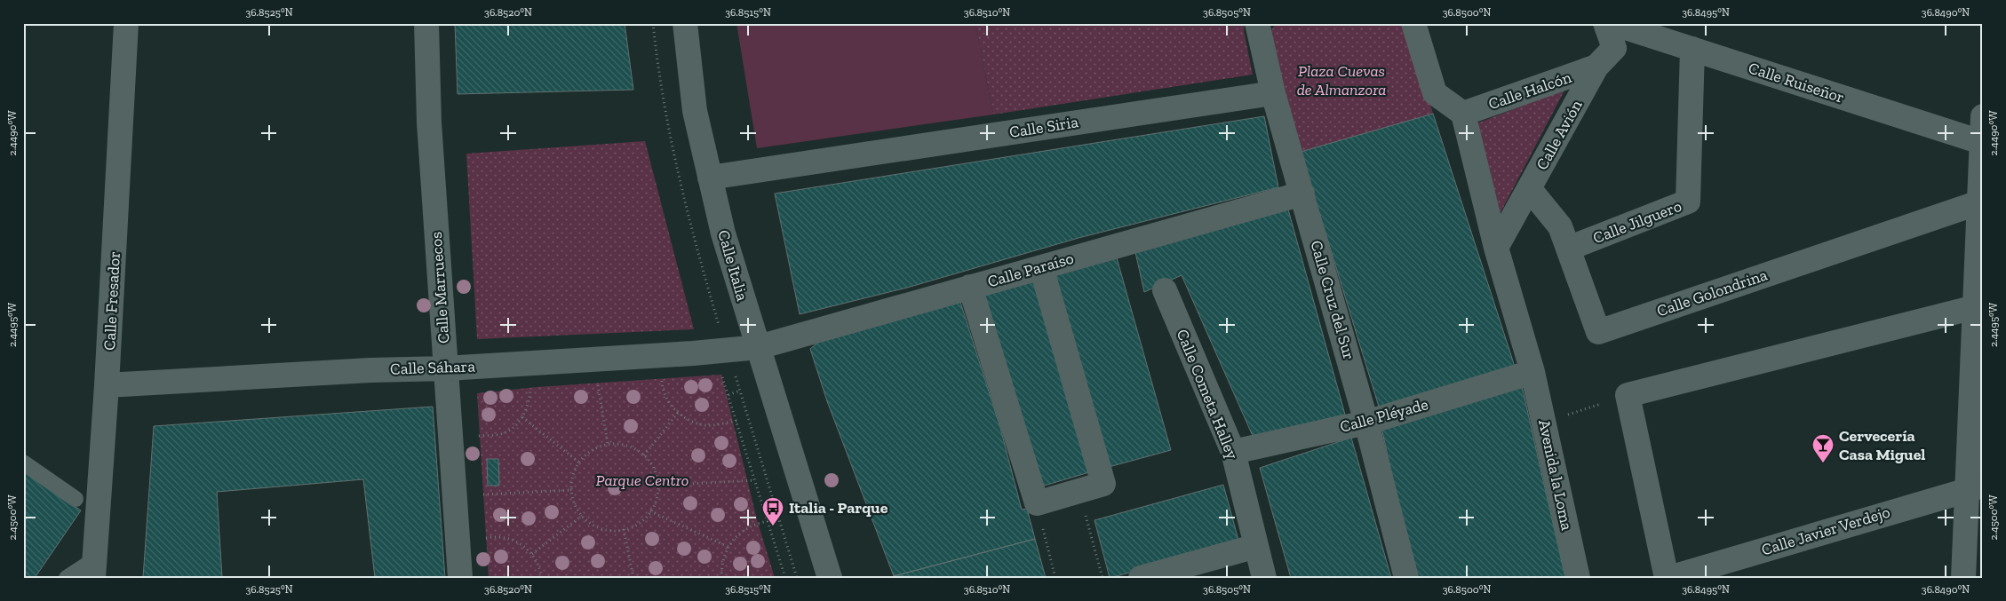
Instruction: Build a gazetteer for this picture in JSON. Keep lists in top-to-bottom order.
{
  "streets": {
    "street": [
      "Calle Ruiseñor",
      "Calle Halcón",
      "Calle Siria",
      "Calle Avión",
      "Calle Jilguero",
      "Calle Italia",
      "Calle Paraíso",
      "Calle Marruecos",
      "Calle Golondrina",
      "Calle Cruz del Sur",
      "Calle Fresador",
      "Calle Sáhara",
      "Calle Cometa Halley",
      "Calle Pléyade",
      "Avenida la Loma",
      "Calle Javier Verdejo"
    ]
  },
  "crossings": [
    ["Calle Ruiseñor", "Calle Jilguero"],
    ["Calle Halcón", "Calle Avión"],
    ["Calle Siria", "Calle Italia"],
    ["Calle Siria", "Calle Cruz del Sur"],
    ["Calle Avión", "Calle Golondrina"],
    ["Calle Jilguero", "Calle Golondrina"],
    ["Calle Italia", "Calle Paraíso"],
    ["Calle Italia", "Calle Sáhara"],
    ["Calle Paraíso", "Calle Cruz del Sur"],
    ["Calle Paraíso", "Calle Sáhara"],
    ["Calle Marruecos", "Calle Sáhara"],
    ["Calle Cruz del Sur", "Calle Pléyade"],
    ["Calle Fresador", "Calle Sáhara"],
    ["Calle Cometa Halley", "Calle Pléyade"],
    ["Calle Pléyade", "Avenida la Loma"]
  ],
  "parks": ["Plaza Cuevas de Almanzora", "Parque Centro"],
  "places": {
    "bar": ["Cervecería Casa Miguel"],
    "bus stop": ["Italia - Parque"]
  },
  "coordinates": [
    "36.8525°N",
    "36.8520°N",
    "36.8515°N",
    "36.8510°N",
    "36.8505°N",
    "36.8500°N",
    "36.8495°N",
    "36.8490°N",
    "2.4490°W",
    "2.4495°W",
    "2.4500°W"
  ]
}
